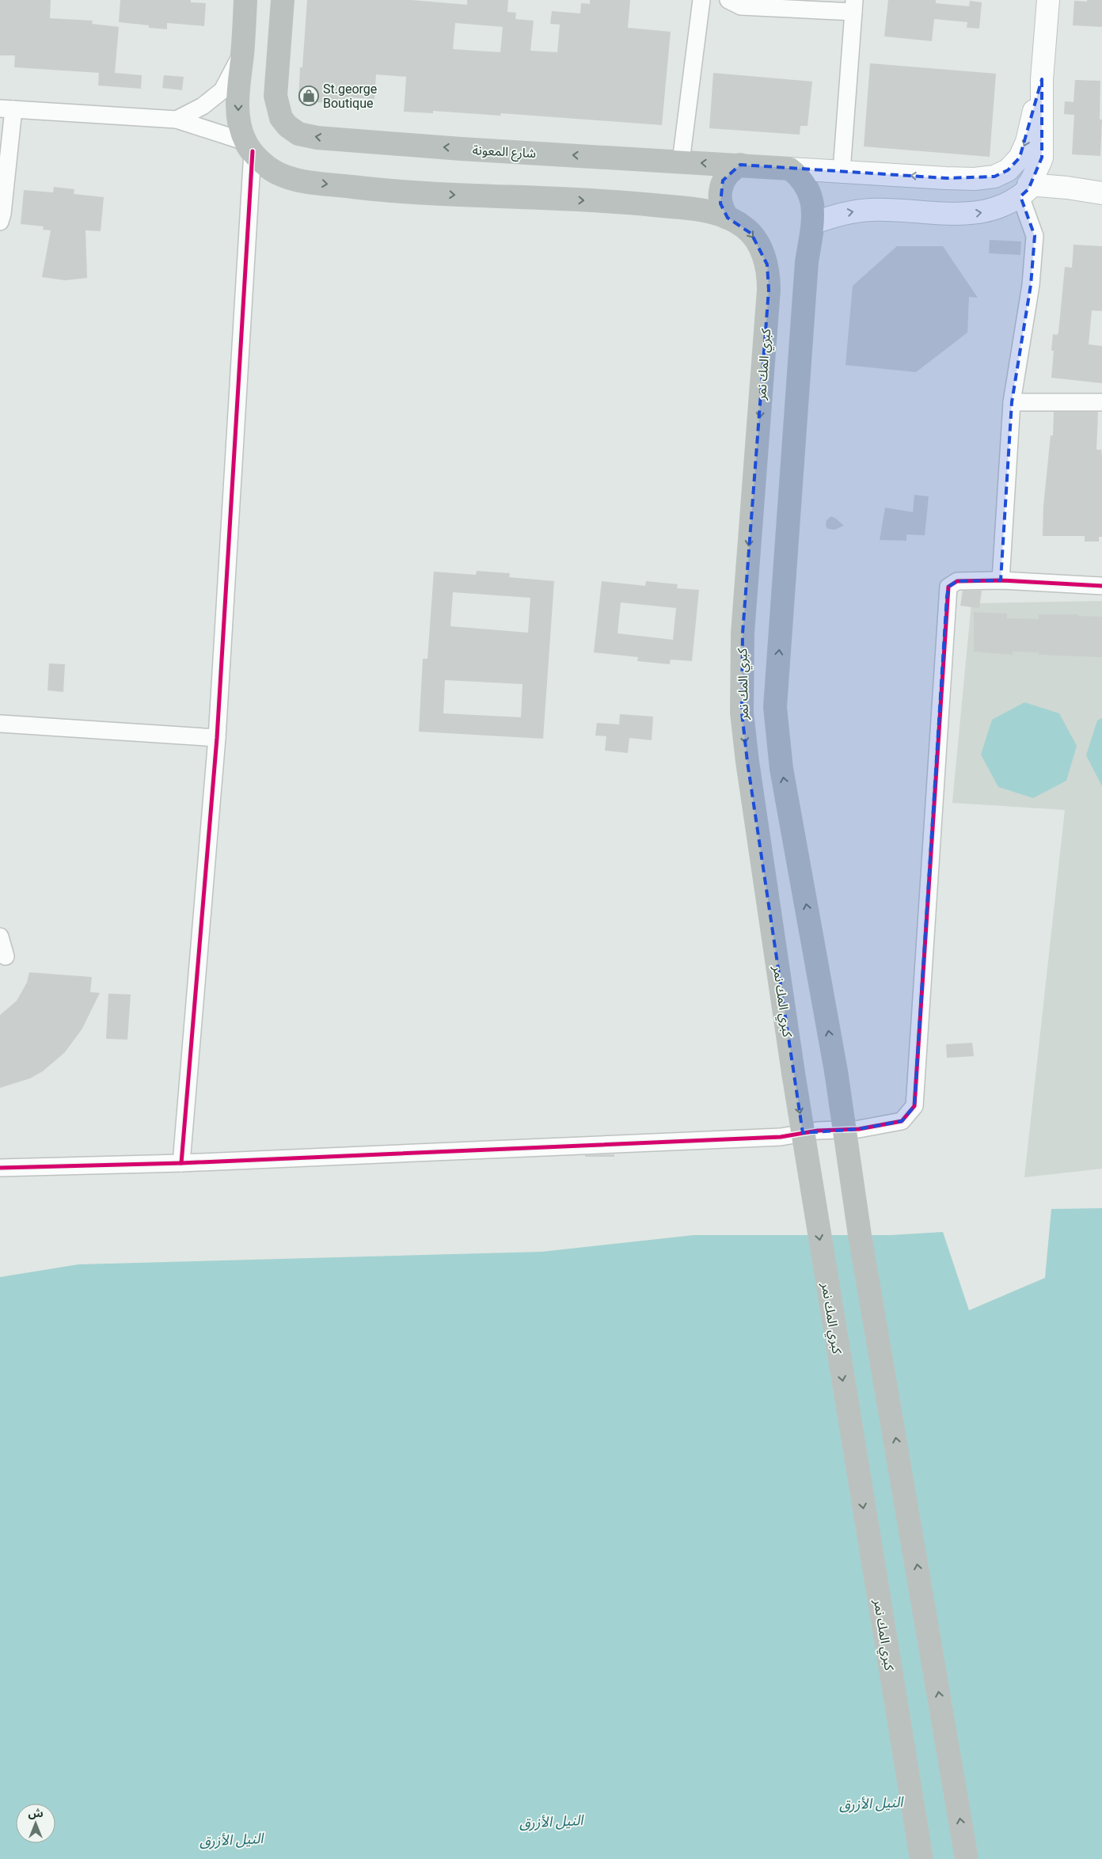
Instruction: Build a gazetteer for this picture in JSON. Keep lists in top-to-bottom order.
{
  "streets": {
    "highway": ["شارع المعونة", "كبري المك نمر"]
  },
  "one_way": ["شارع المعونة"],
  "water": ["النيل الأزرق"],
  "places": {
    "shop": ["St.george Boutique"]
  },
  "north": "top"
}
